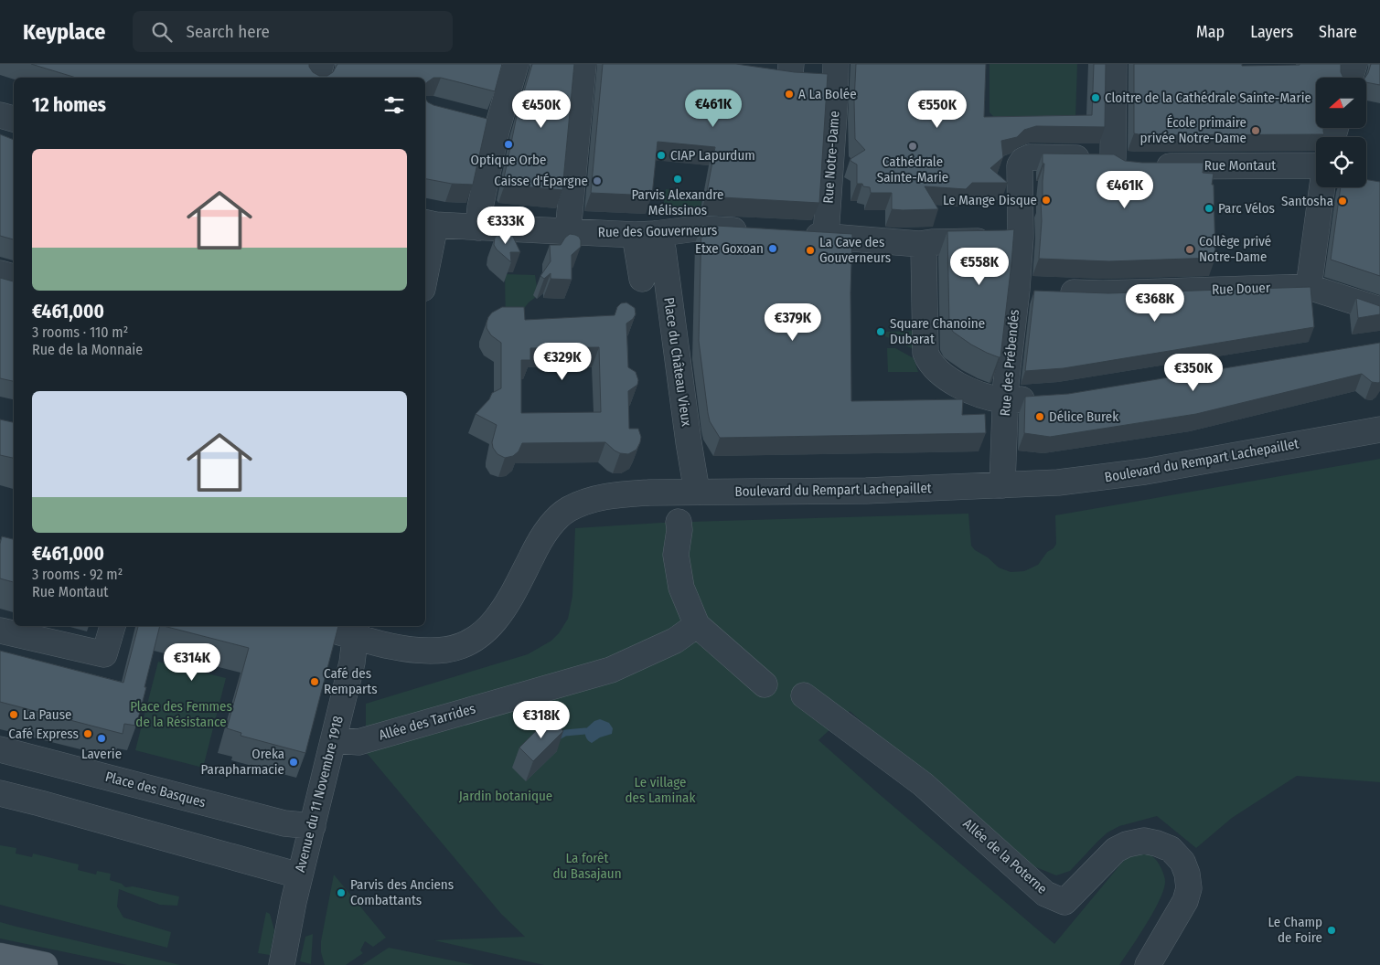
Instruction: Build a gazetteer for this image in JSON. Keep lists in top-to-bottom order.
{
  "streets": {
    "street": [
      "Rue Notre-Dame",
      "Rue Montaut",
      "Rue des Gouverneurs",
      "Rue Douer",
      "Place du Château Vieux",
      "Rue des Prébendés",
      "Boulevard du Rempart Lachepaillet",
      "Allée des Tarrides",
      "Place des Basques",
      "Avenue du 11 Novembre 1918",
      "Allée de la Poterne"
    ]
  },
  "crossings": [
    ["Rue Montaut", "Rue des Prébendés"],
    ["Rue des Gouverneurs", "Place du Château Vieux"],
    ["Rue Douer", "Rue des Prébendés"],
    ["Place du Château Vieux", "Boulevard du Rempart Lachepaillet"],
    ["Rue des Prébendés", "Boulevard du Rempart Lachepaillet"],
    ["Boulevard du Rempart Lachepaillet", "Avenue du 11 Novembre 1918"],
    ["Allée des Tarrides", "Avenue du 11 Novembre 1918"],
    ["Place des Basques", "Avenue du 11 Novembre 1918"]
  ],
  "parks": [
    "Place des Femmes de la Résistance",
    "Le village des Laminak",
    "Jardin botanique",
    "La forêt du Basajaun"
  ],
  "places": [
    "A La Bolée",
    "Cloitre de la Cathédrale Sainte-Marie",
    "École primaire privée Notre-Dame",
    "Optique Orbe",
    "Cathédrale Sainte-Marie",
    "CIAP Lapurdum",
    "Parvis Alexandre Mélissinos",
    "Caisse d'Épargne",
    "Le Mange Disque",
    "Santosha",
    "Parc Vélos",
    "Etxe Goxoan",
    "Collège privé Notre-Dame",
    "La Cave des Gouverneurs",
    "Square Chanoine Dubarat",
    "Délice Burek",
    "Café des Remparts",
    "La Pause",
    "Café Express",
    "Laverie",
    "Oreka Parapharmacie",
    "Parvis des Anciens Combattants",
    "Le Champ de Foire"
  ],
  "north": "left",
  "page": {
    "header": "Keyplace",
    "search": "Search here",
    "nav": ["Map", "Layers", "Share"],
    "heading": "12 homes",
    "price": [
      "€461K",
      "€450K",
      "€550K",
      "€461K",
      "€333K",
      "€558K",
      "€368K",
      "€379K",
      "€329K",
      "€350K",
      "€314K",
      "€318K"
    ],
    "list": [
      {
        "name": "€461,000",
        "note": "3 rooms · 110 m² · Rue de la Monnaie"
      },
      {
        "name": "€461,000",
        "note": "3 rooms · 92 m² · Rue Montaut"
      }
    ]
  }
}
